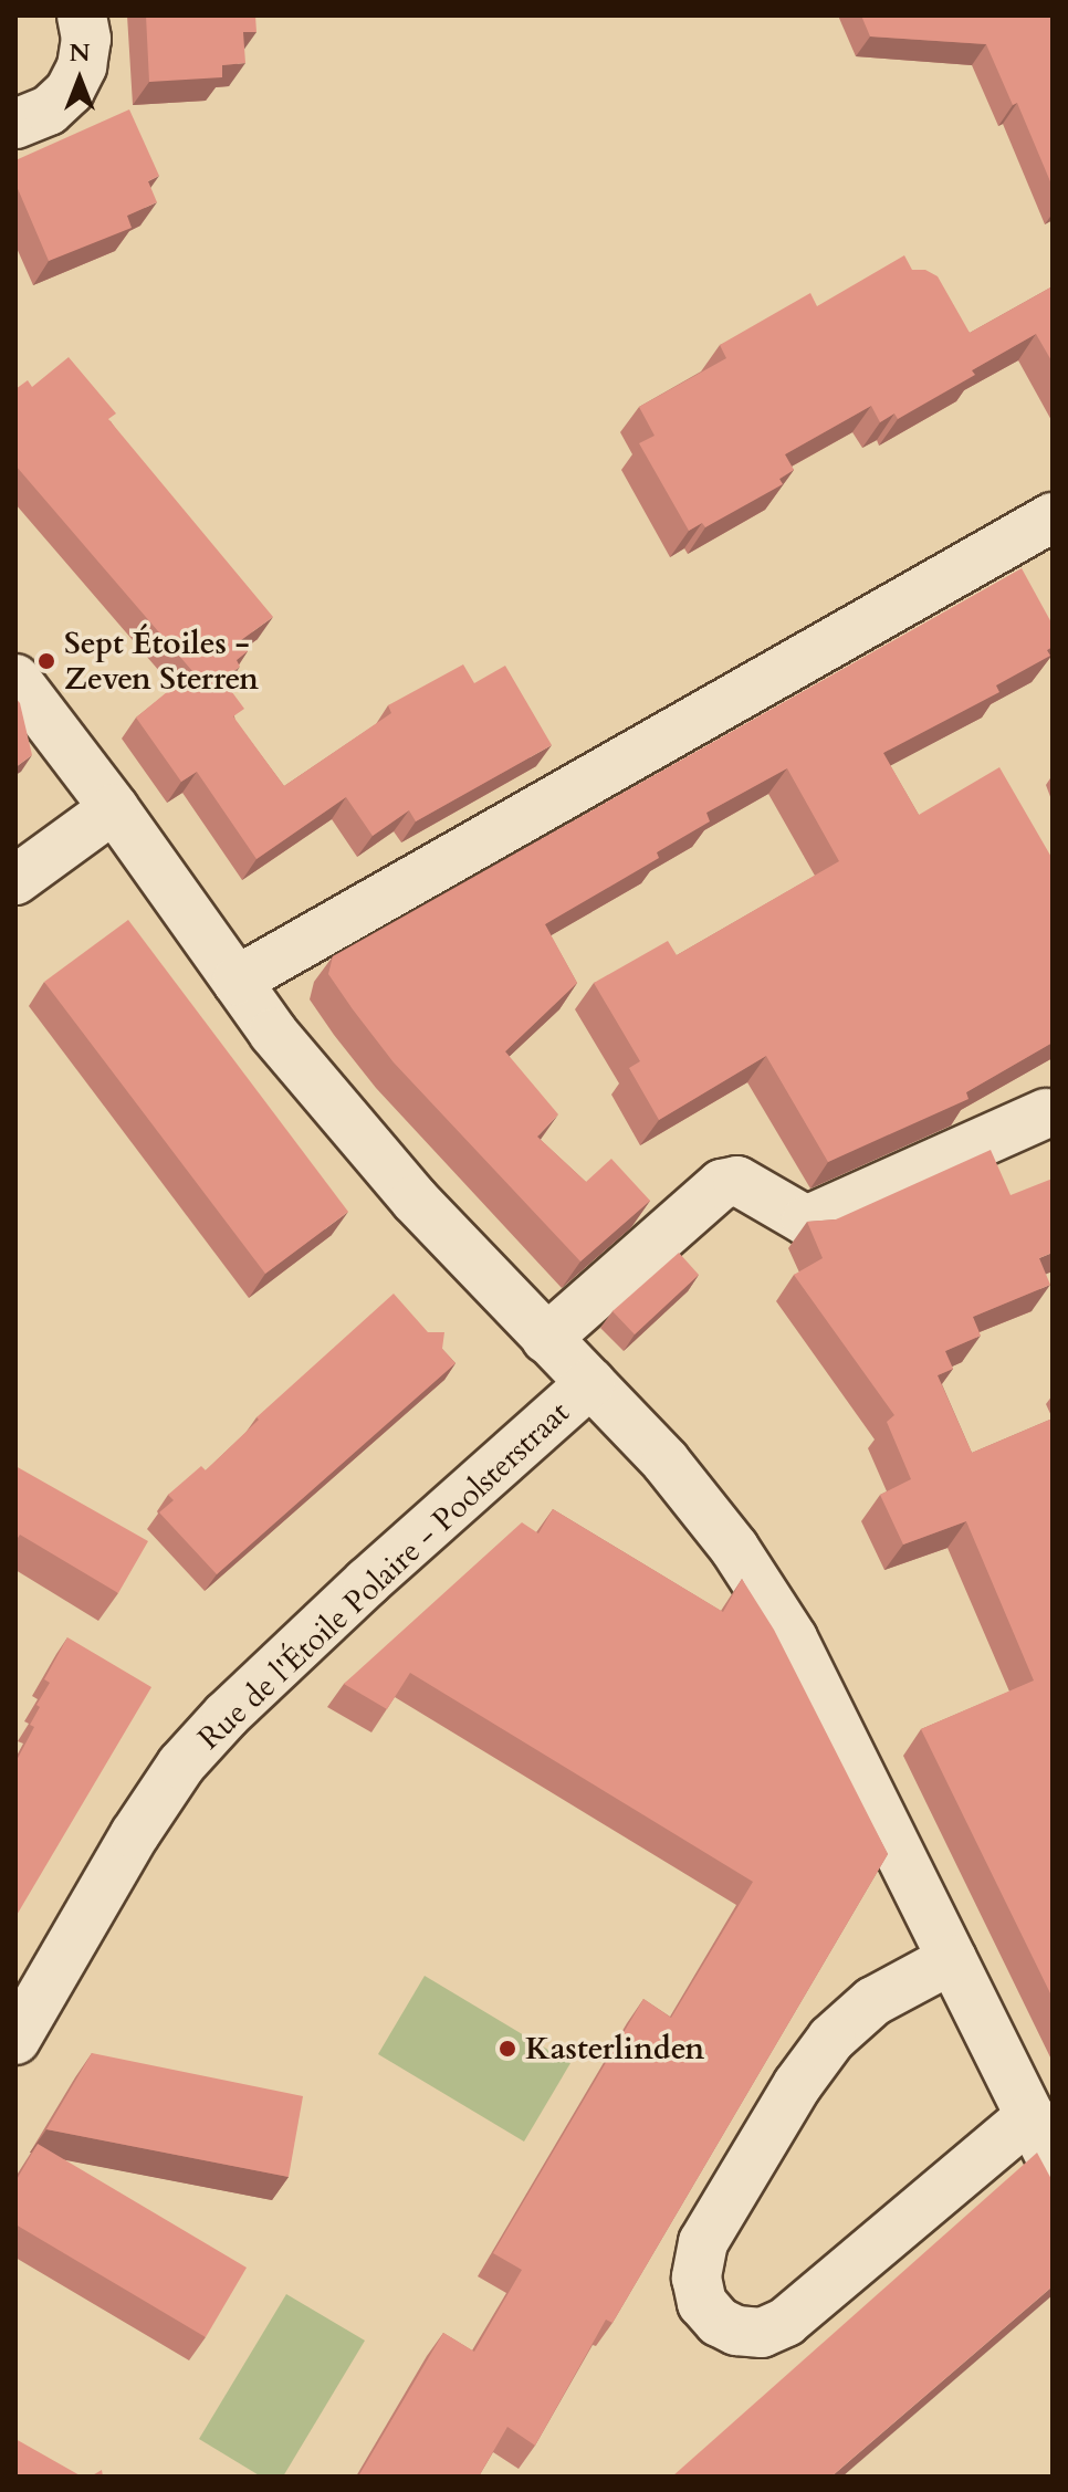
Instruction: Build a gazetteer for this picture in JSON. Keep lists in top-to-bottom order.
{
  "streets": {
    "street": ["Rue de l'Étoile Polaire - Poolsterstraat"]
  },
  "places": ["Sept Étoiles - Zeven Sterren", "Kasterlinden"],
  "north": "top"
}
